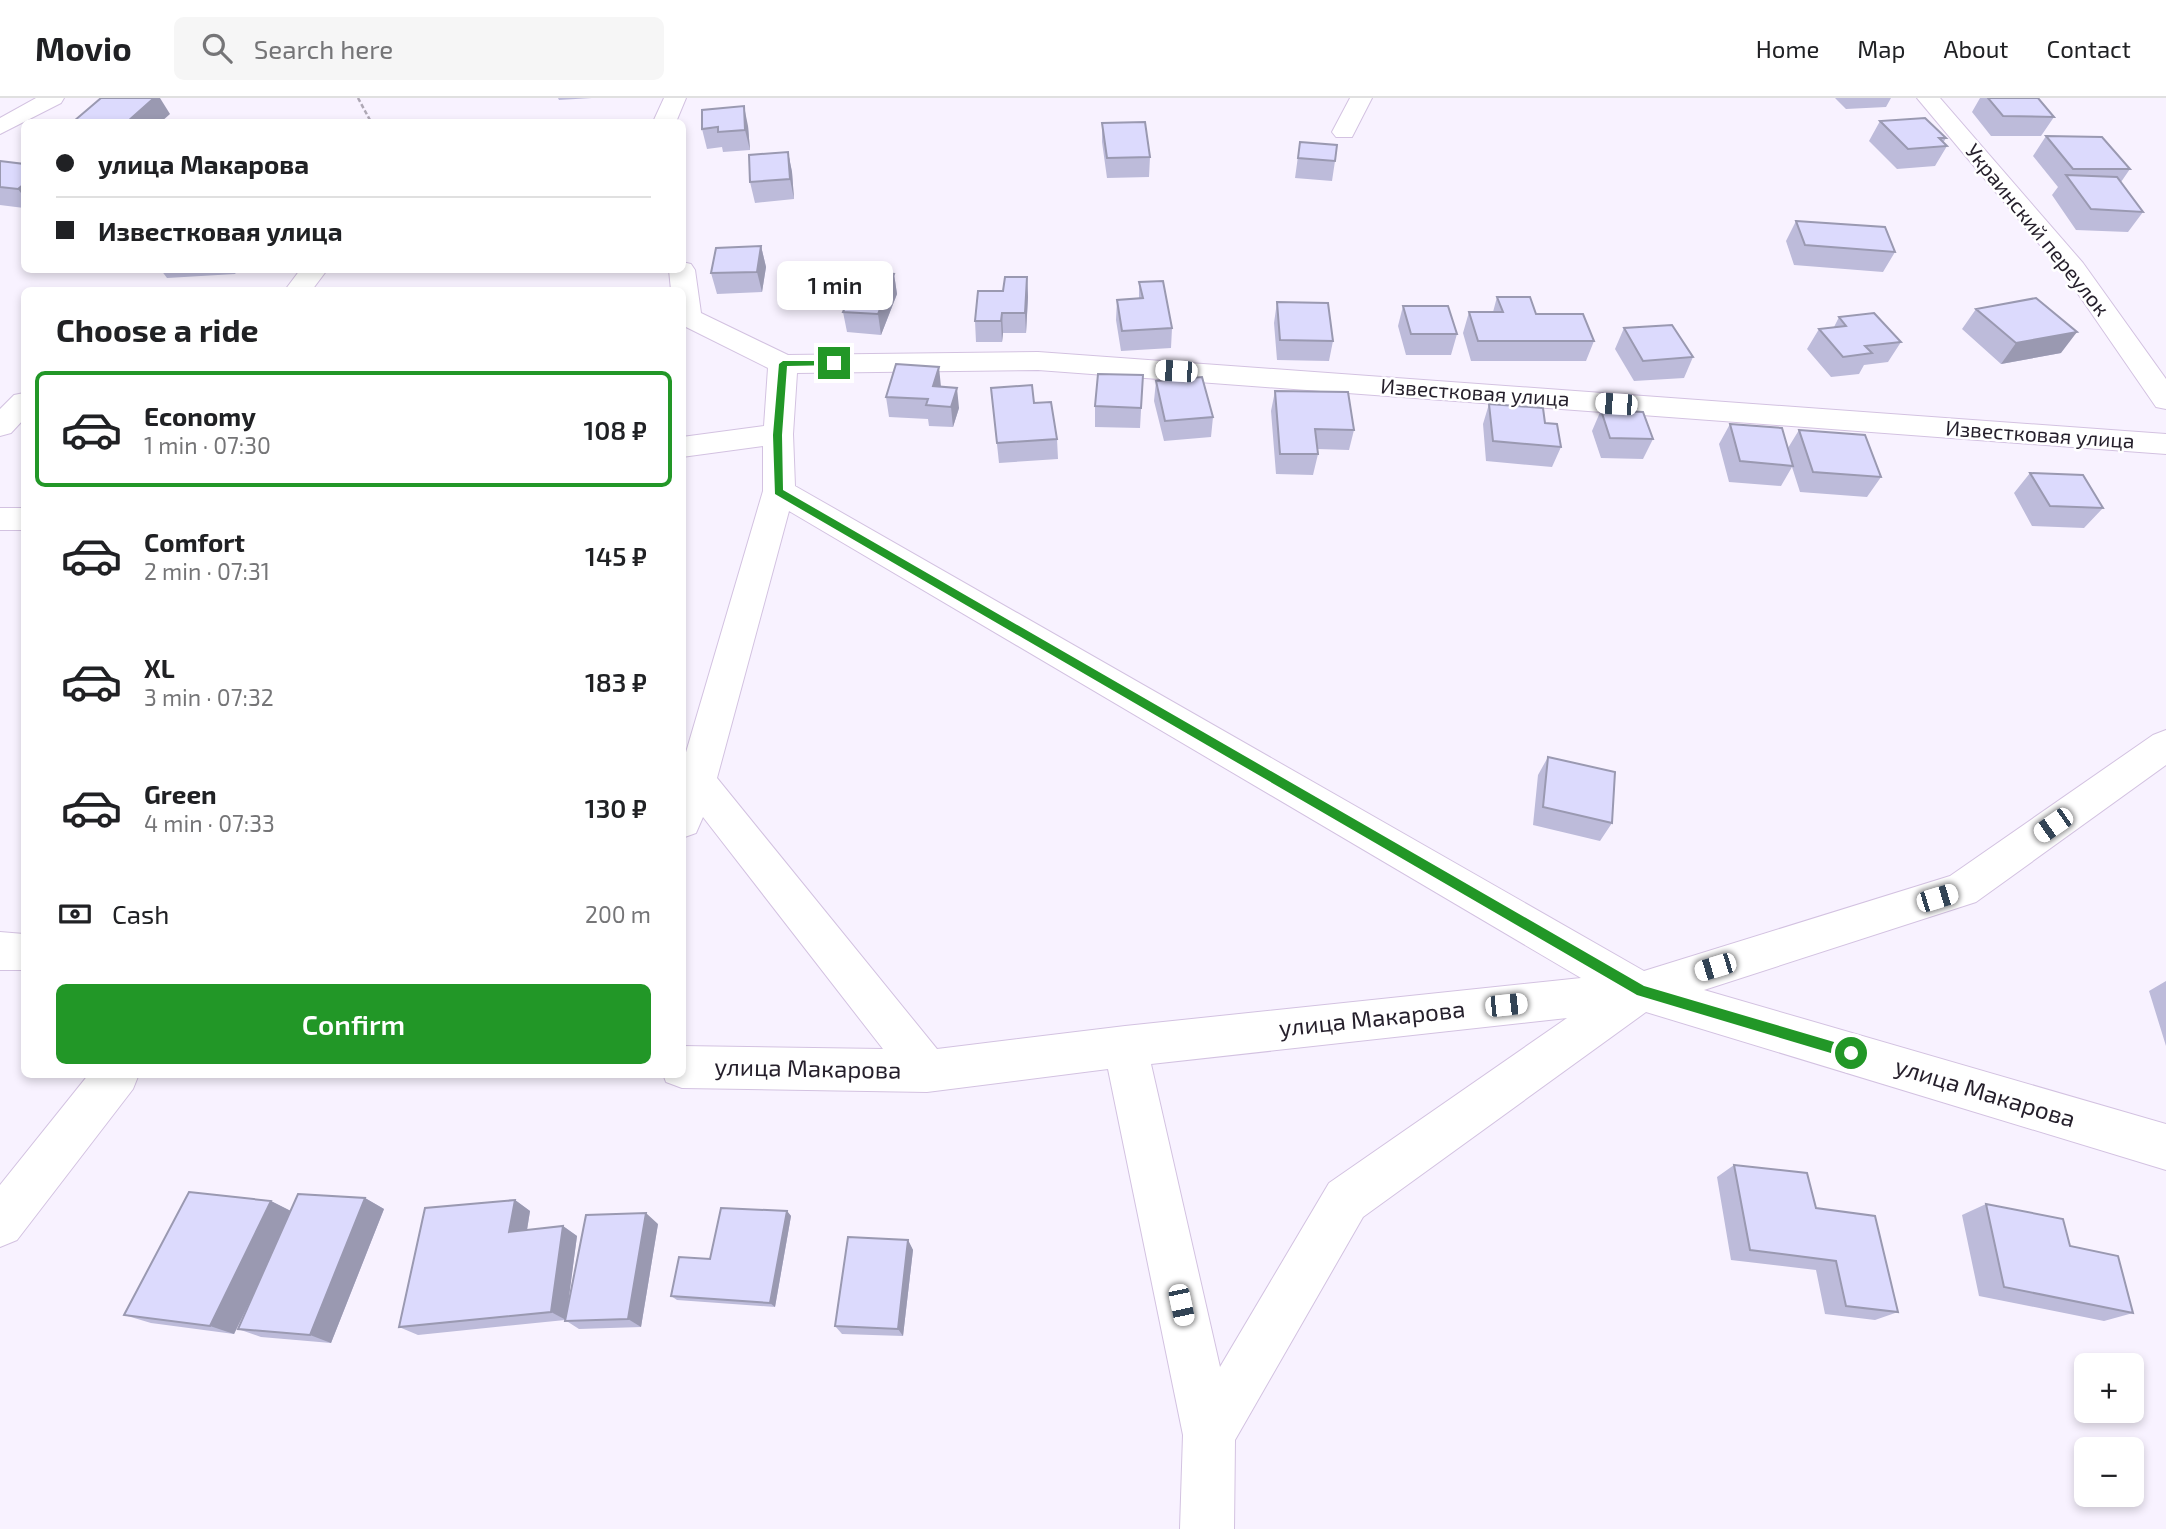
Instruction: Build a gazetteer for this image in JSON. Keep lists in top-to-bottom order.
{
  "streets": {
    "street": ["Украинский переулок", "Известковая улица", "улица Макарова"]
  },
  "page": {
    "header": "Movio",
    "search": "Search here",
    "nav": [
      "Home",
      "Map",
      "About",
      "Contact"
    ],
    "banner": ["улица Макарова", "Известковая улица"],
    "bubble": "1 min",
    "heading": "Choose a ride",
    "list": [
      {
        "name": "Economy",
        "note": "1 min · 07:30",
        "value": "108 ₽"
      },
      {
        "name": "Comfort",
        "note": "2 min · 07:31",
        "value": "145 ₽"
      },
      {
        "name": "XL",
        "note": "3 min · 07:32",
        "value": "183 ₽"
      },
      {
        "name": "Green",
        "note": "4 min · 07:33",
        "value": "130 ₽"
      }
    ],
    "pay": ["Cash", "200 m"],
    "buttons": "Confirm",
    "map_buttons": ["+", "−"]
  }
}
